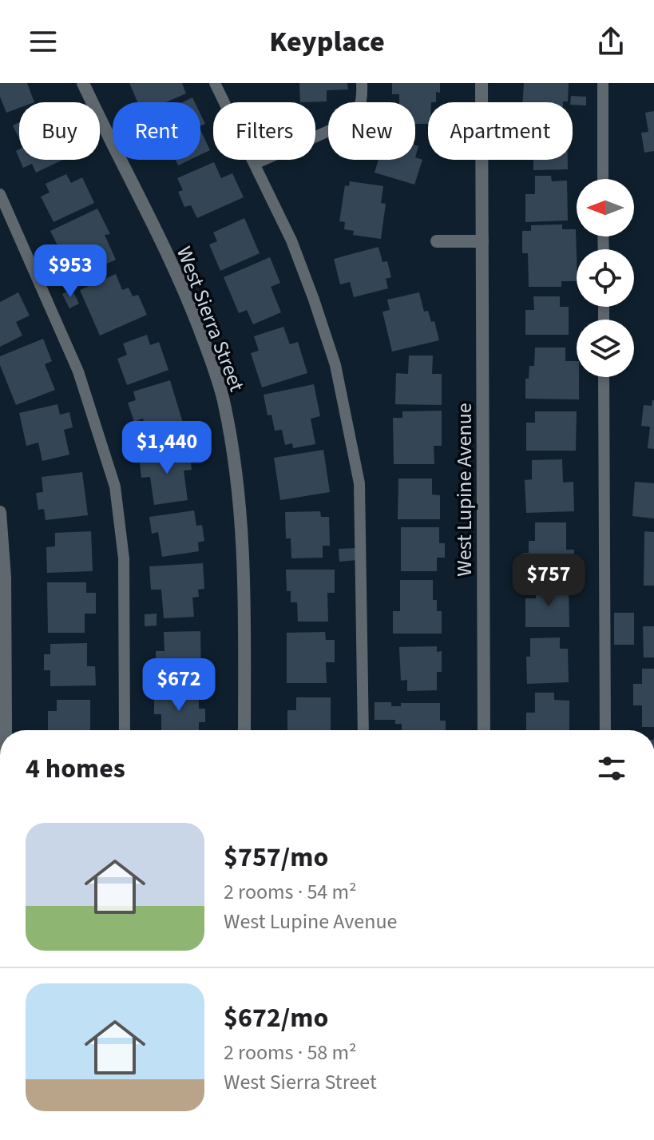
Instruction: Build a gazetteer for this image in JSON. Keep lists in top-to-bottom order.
{
  "streets": {
    "street": ["West Sierra Street", "West Lupine Avenue"]
  },
  "north": "left",
  "page": {
    "header": "Keyplace",
    "chip": [
      "Buy",
      "Rent",
      "Filters",
      "New",
      "Apartment"
    ],
    "price": [
      "$953",
      "$1,440",
      "$757",
      "$672"
    ],
    "heading": "4 homes",
    "list": [
      {
        "name": "$757/mo",
        "note": "2 rooms · 54 m² · West Lupine Avenue"
      },
      {
        "name": "$672/mo",
        "note": "2 rooms · 58 m² · West Sierra Street"
      }
    ]
  }
}
